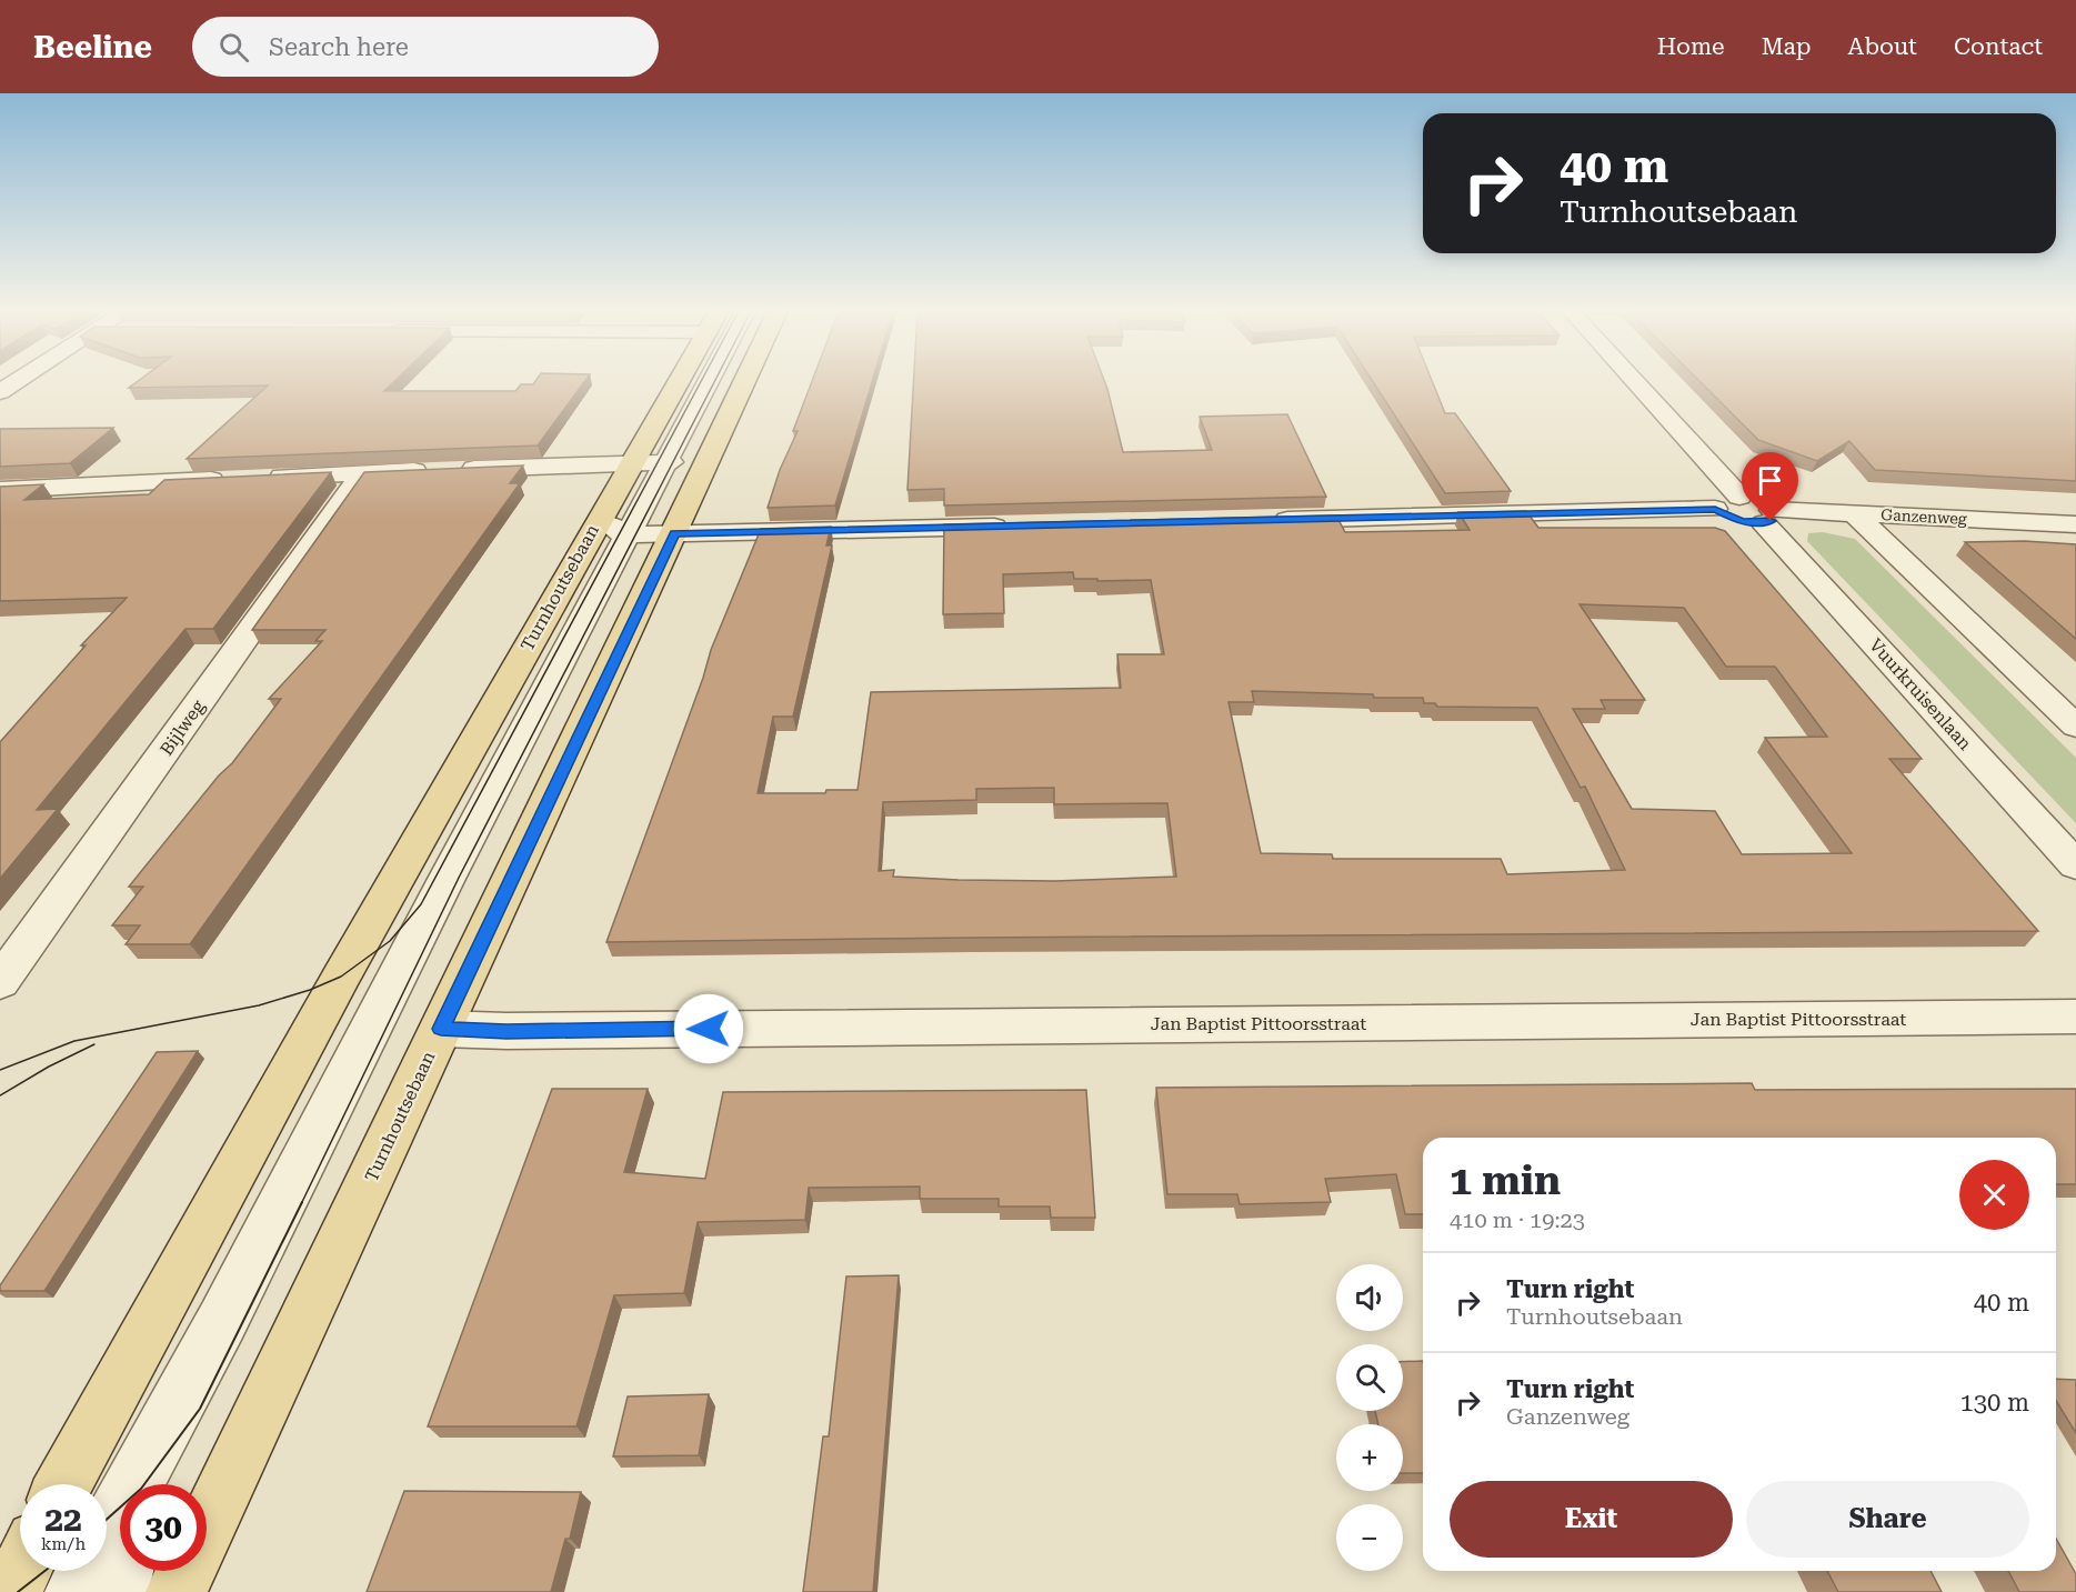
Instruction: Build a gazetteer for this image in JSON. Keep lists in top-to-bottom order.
{
  "streets": {
    "main road": ["Turnhoutsebaan"],
    "street": [
      "Ganzenweg",
      "Vuurkruisenlaan",
      "Bijlweg",
      "Jan Baptist Pittoorsstraat"
    ]
  },
  "crossings": [
    ["Ganzenweg", "Vuurkruisenlaan"],
    ["Turnhoutsebaan", "Jan Baptist Pittoorsstraat"]
  ],
  "page": {
    "header": "Beeline",
    "search": "Search here",
    "nav": [
      "Home",
      "Map",
      "About",
      "Contact"
    ],
    "turn": ["40 m", "Turnhoutsebaan"],
    "heading": ["1 min", "410 m · 19:23"],
    "list": [
      {
        "name": "Turn right",
        "note": "Turnhoutsebaan",
        "value": "40 m"
      },
      {
        "name": "Turn right",
        "note": "Ganzenweg",
        "value": "130 m"
      }
    ],
    "map_buttons": ["+", "−"],
    "buttons": ["Exit", "Share"],
    "speed": "22 km/h",
    "limit": "30"
  }
}
